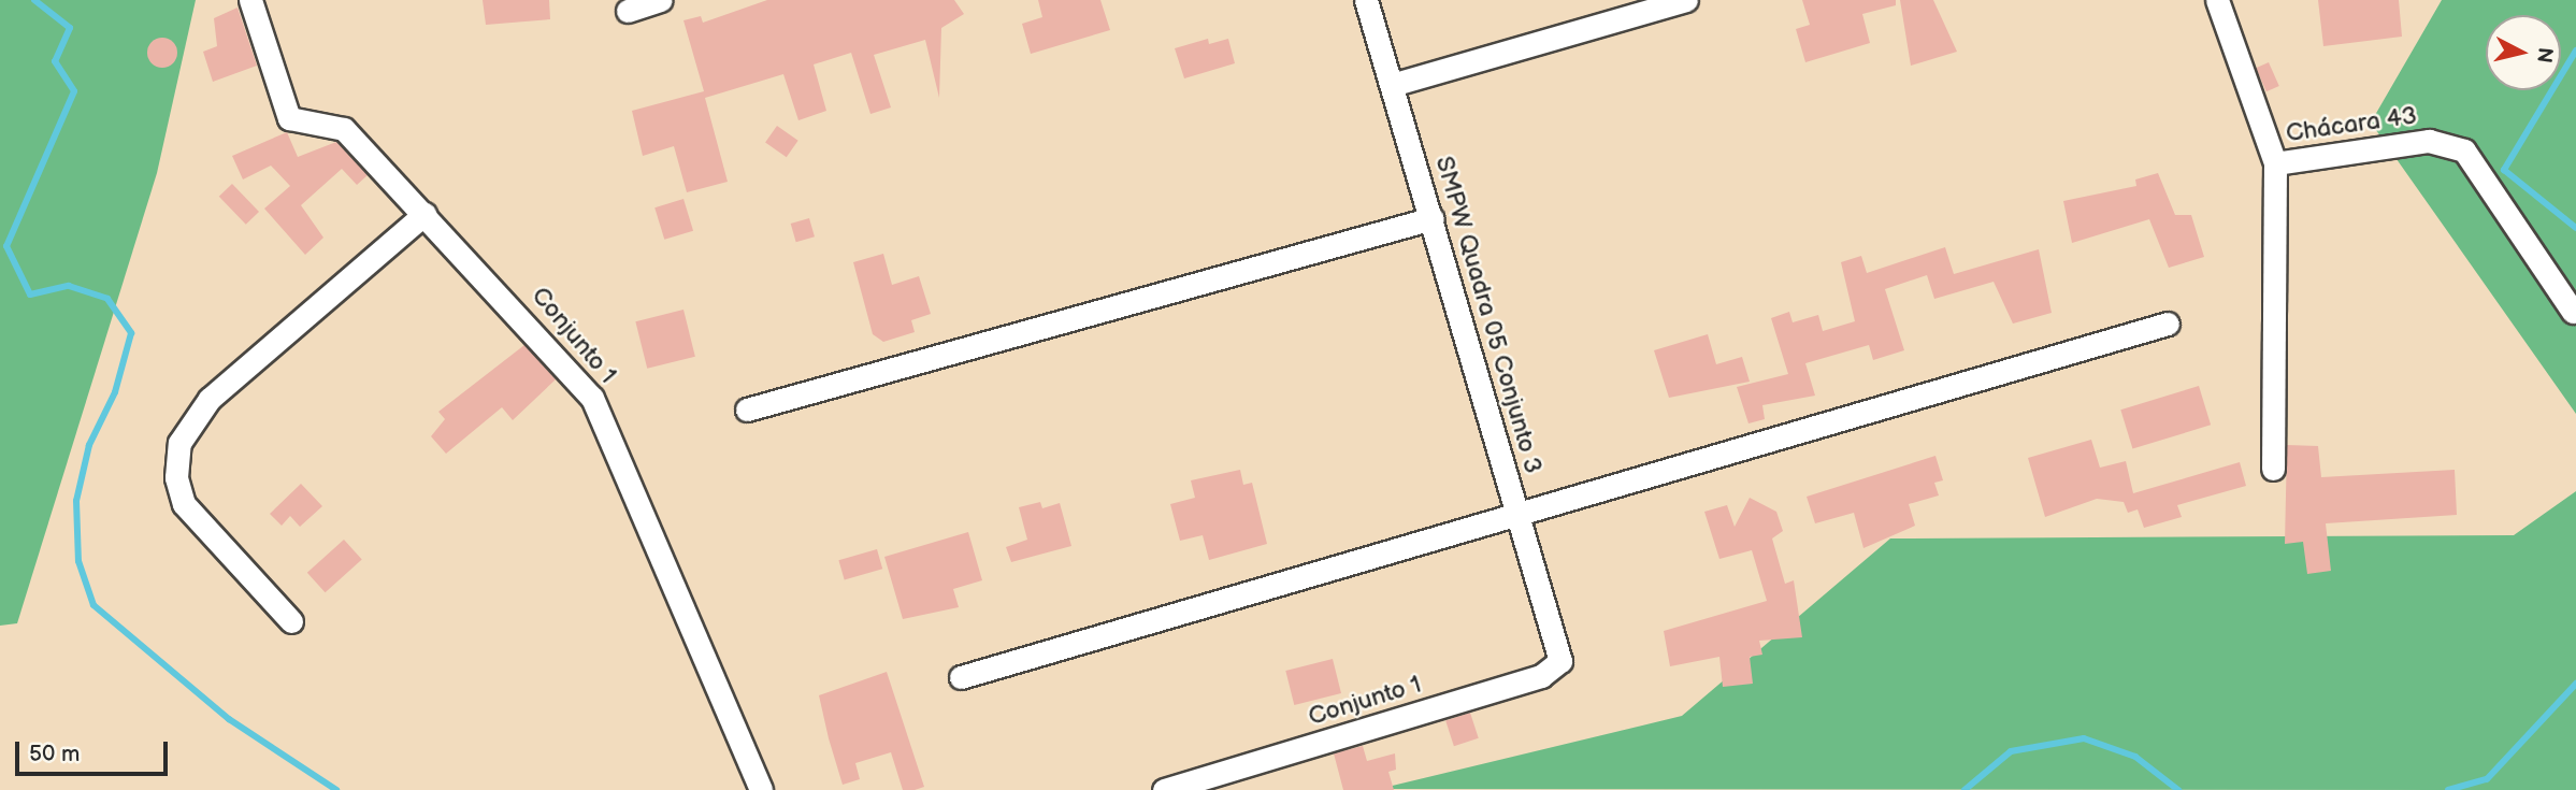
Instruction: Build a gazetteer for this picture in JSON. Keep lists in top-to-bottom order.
{
  "streets": {
    "street": ["Chácara 43", "SMPW Quadra 05 Conjunto 3", "Conjunto 1"]
  },
  "crossings": [
    ["SMPW Quadra 05 Conjunto 3", "Conjunto 1"]
  ],
  "scale_bar": "50 m",
  "north": "right"
}
